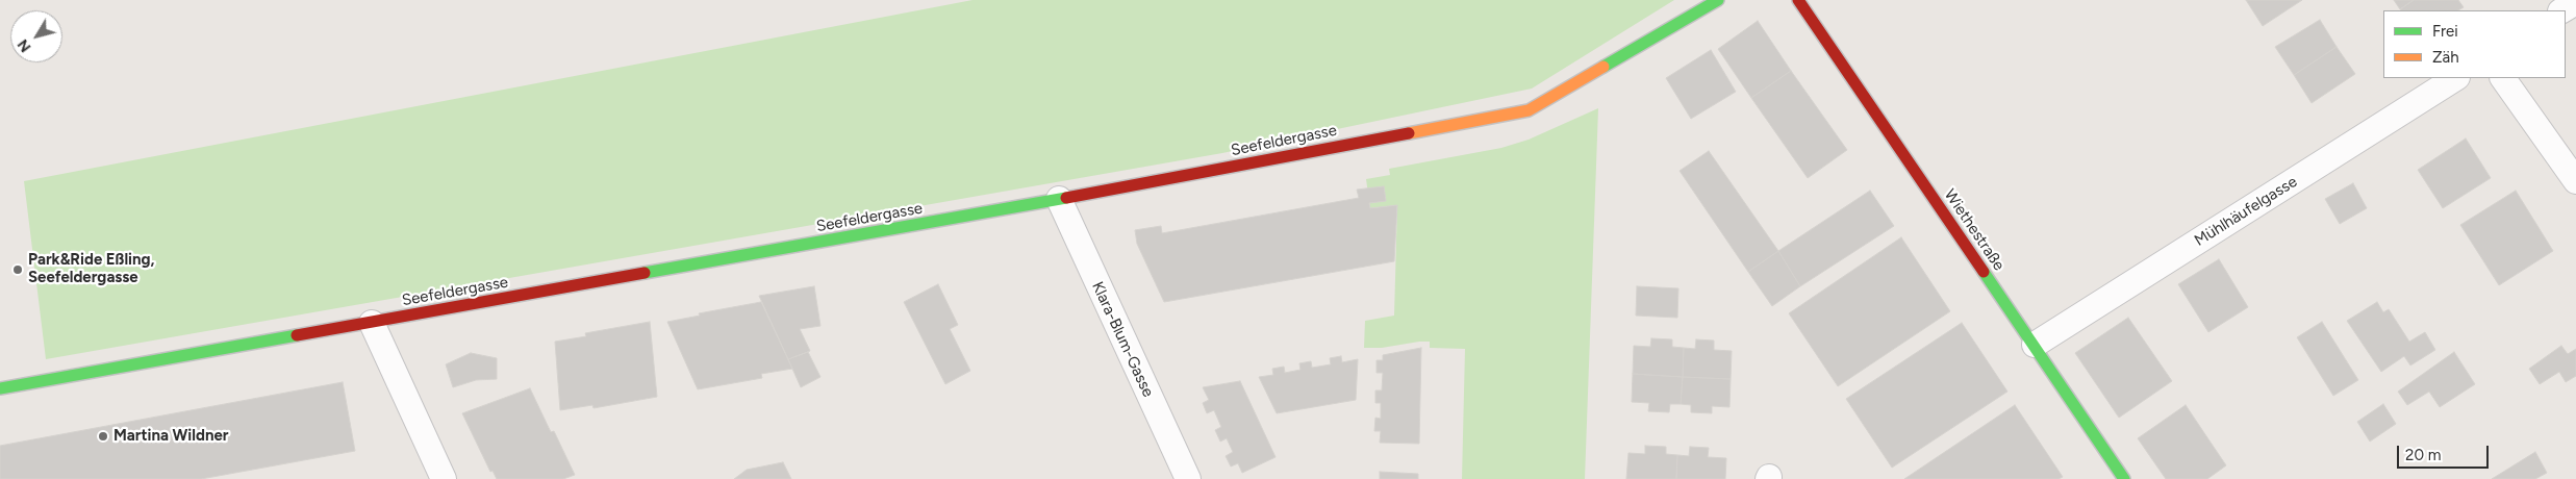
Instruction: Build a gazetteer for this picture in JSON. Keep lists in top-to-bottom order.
{
  "streets": {
    "street": [
      "Seefeldergasse",
      "Mühlhäufelgasse",
      "Wiethestraße",
      "Klara-Blum-Gasse"
    ]
  },
  "crossings": [
    ["Seefeldergasse", "Klara-Blum-Gasse"],
    ["Mühlhäufelgasse", "Wiethestraße"]
  ],
  "places": ["Park&Ride Eßling, Seefeldergasse", "Martina Wildner"],
  "legend": ["Frei", "Zäh"],
  "scale_bar": "20 m",
  "north": "bottom left"
}
